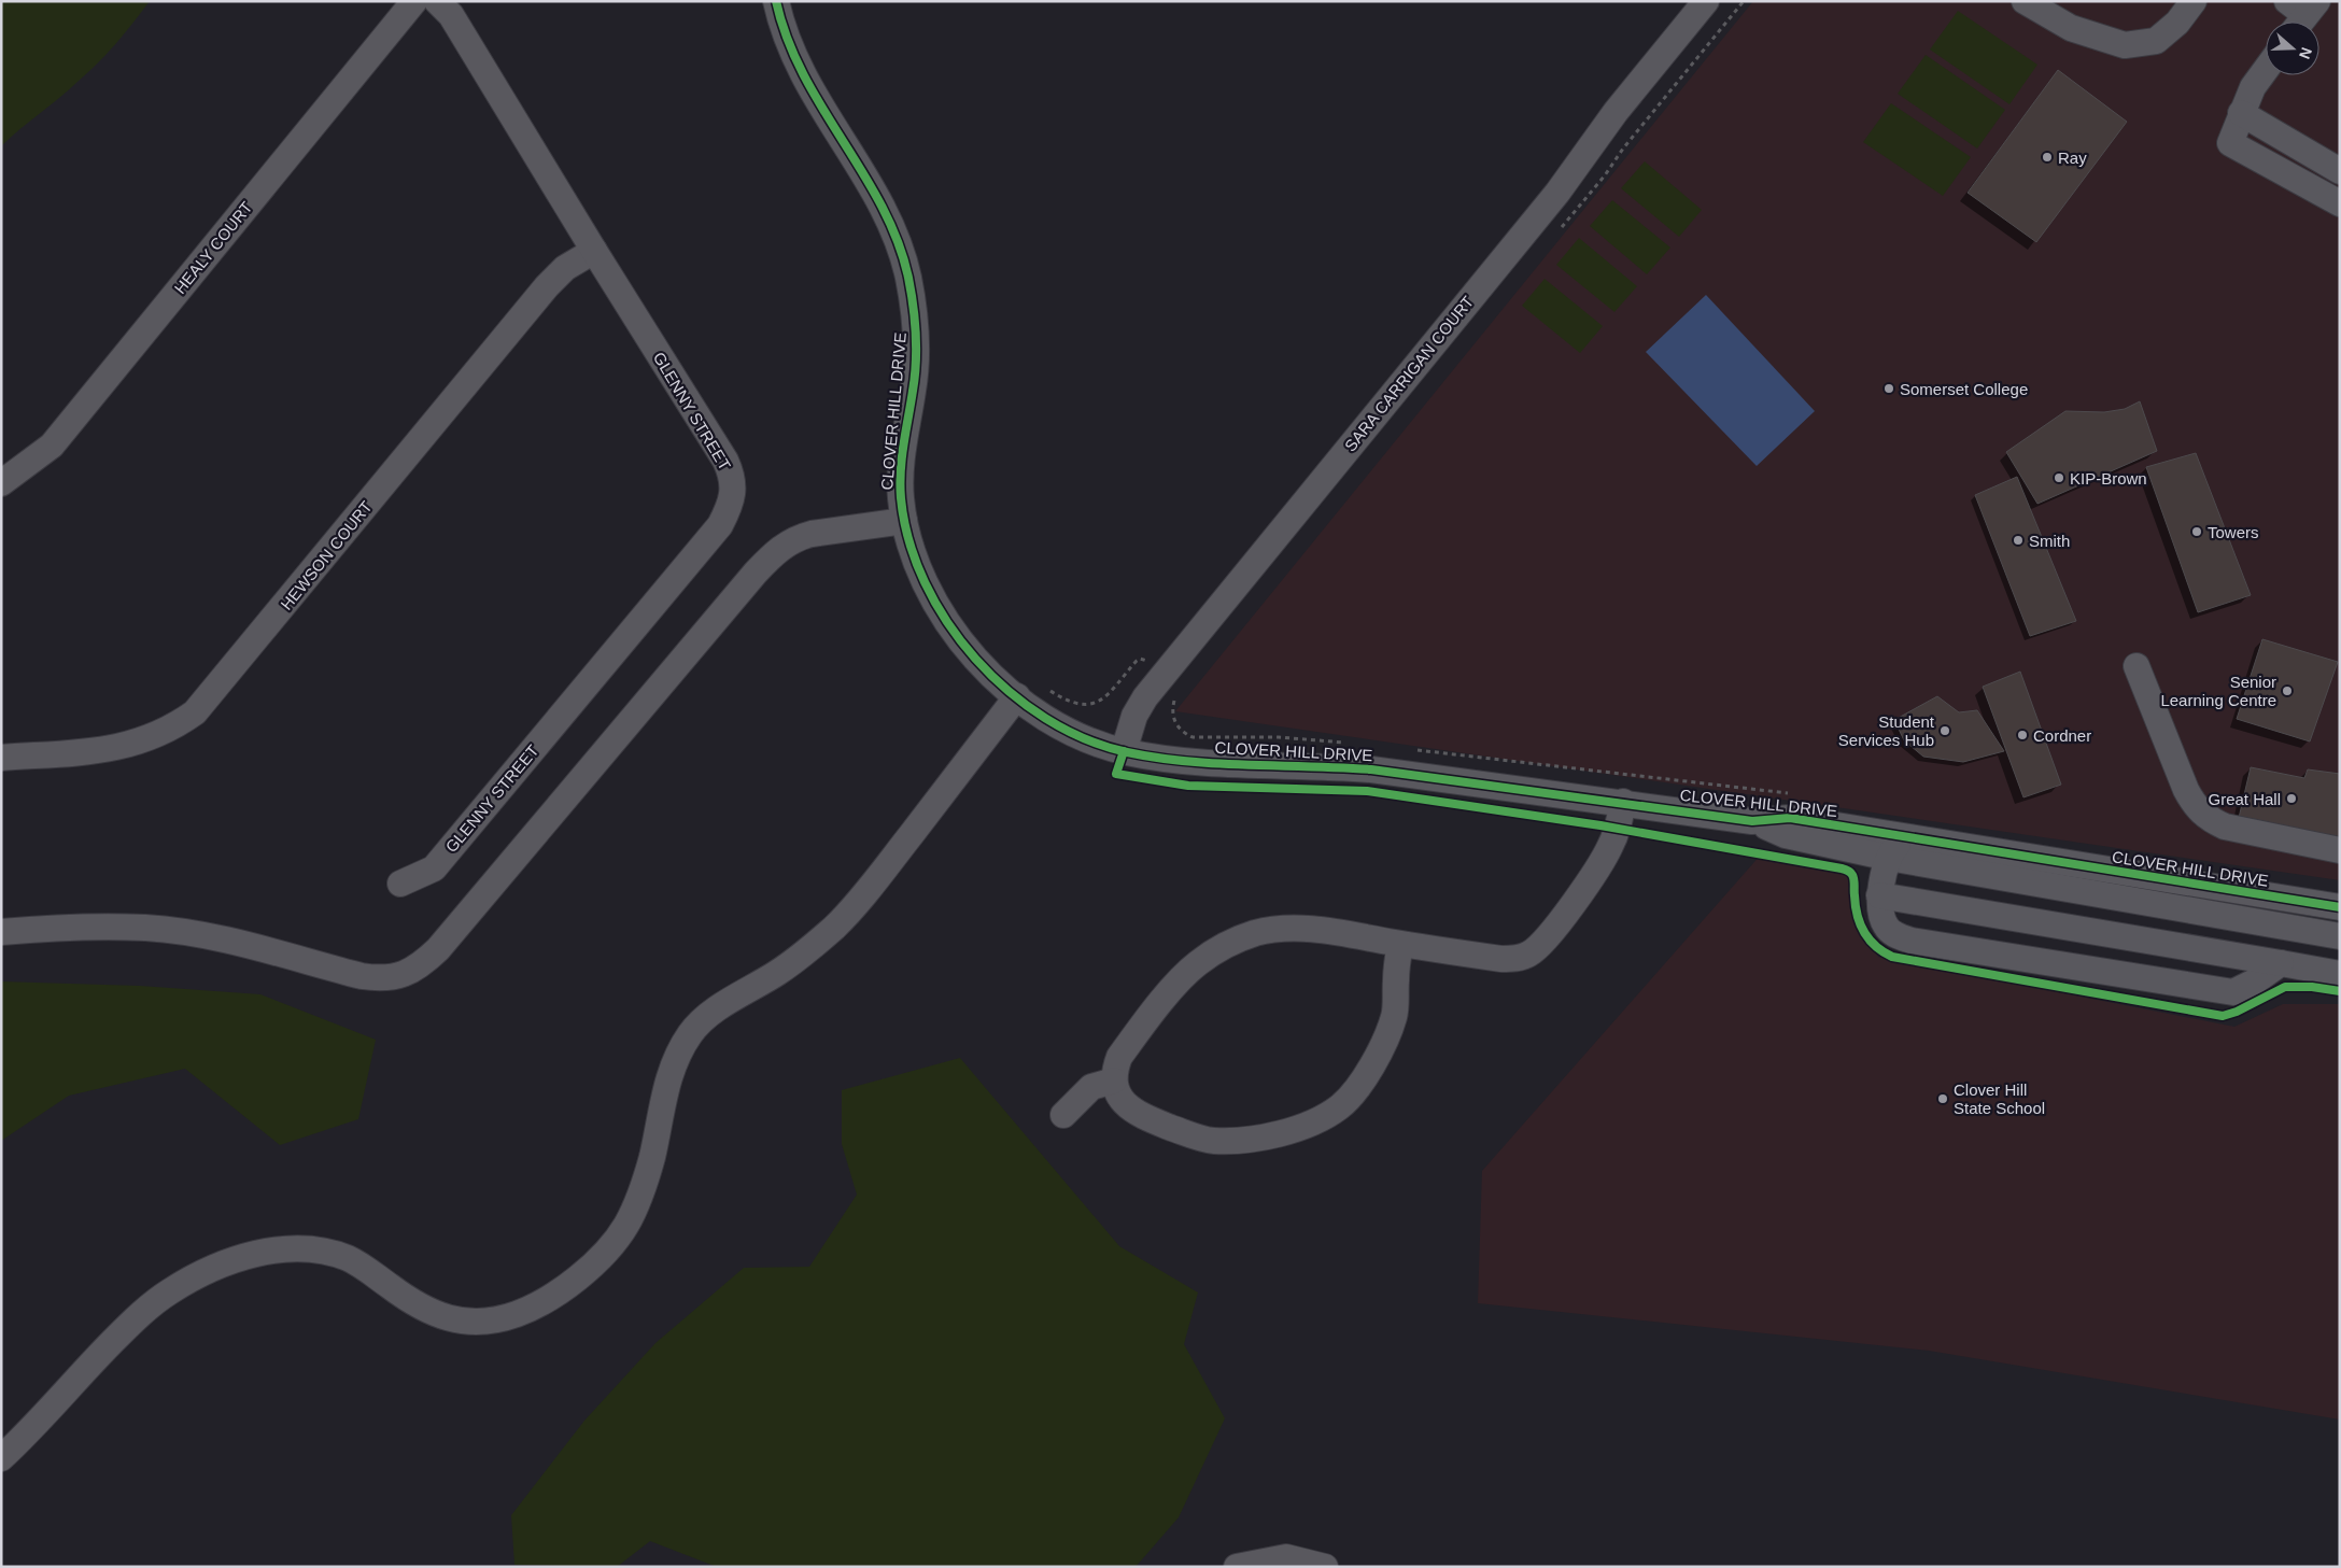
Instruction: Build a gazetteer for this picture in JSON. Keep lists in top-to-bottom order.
{
  "streets": {
    "street": [
      "HEALY COURT",
      "SARA CARRIGAN COURT",
      "GLENNY STREET",
      "CLOVER HILL DRIVE",
      "HEWSON COURT"
    ]
  },
  "crossings": [
    ["SARA CARRIGAN COURT", "CLOVER HILL DRIVE"],
    ["GLENNY STREET", "HEWSON COURT"]
  ],
  "places": [
    "Ray",
    "Somerset College",
    "KIP-Brown",
    "Towers",
    "Smith",
    "Senior Learning Centre",
    "Student Services Hub",
    "Cordner",
    "Great Hall",
    "Clover Hill State School"
  ],
  "north": "right"
}
